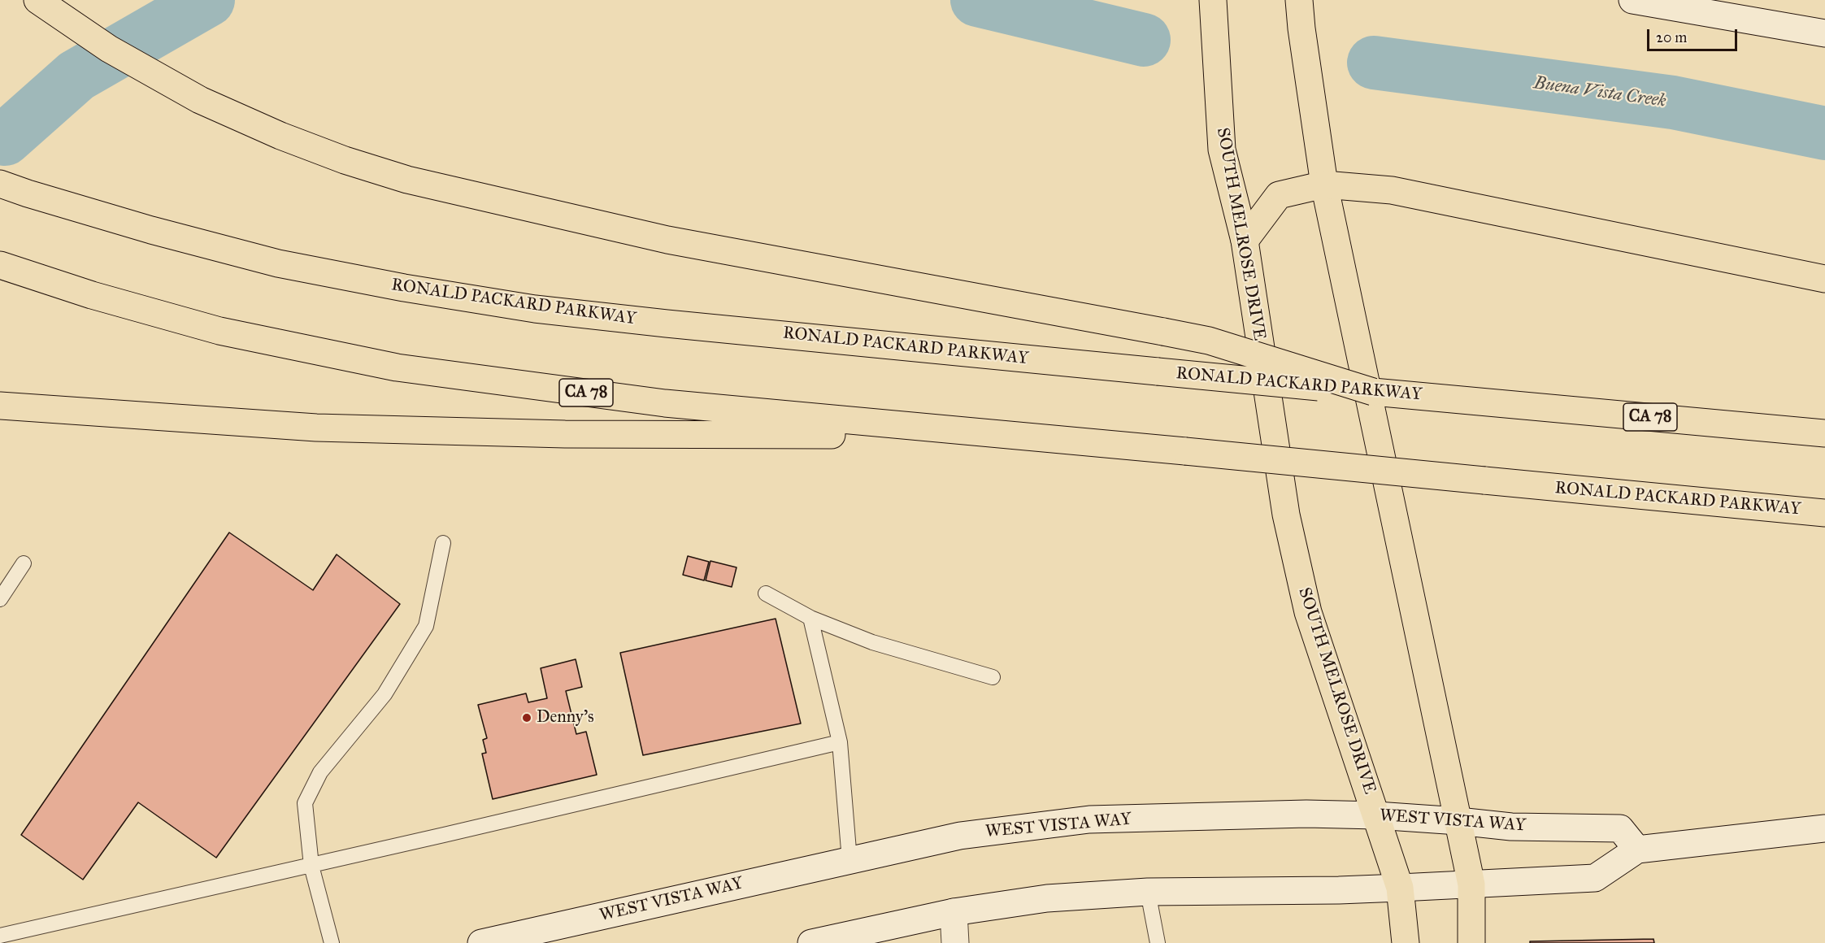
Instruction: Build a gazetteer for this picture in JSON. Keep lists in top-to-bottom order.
{
  "streets": {
    "main road": [
      "SOUTH MELROSE DRIVE",
      "RONALD PACKARD PARKWAY",
      "CA 78",
      "WEST VISTA WAY"
    ]
  },
  "crossings": [
    ["SOUTH MELROSE DRIVE", "WEST VISTA WAY"]
  ],
  "water": ["Buena Vista Creek"],
  "places": ["Denny's"],
  "scale_bar": "20 m"
}
